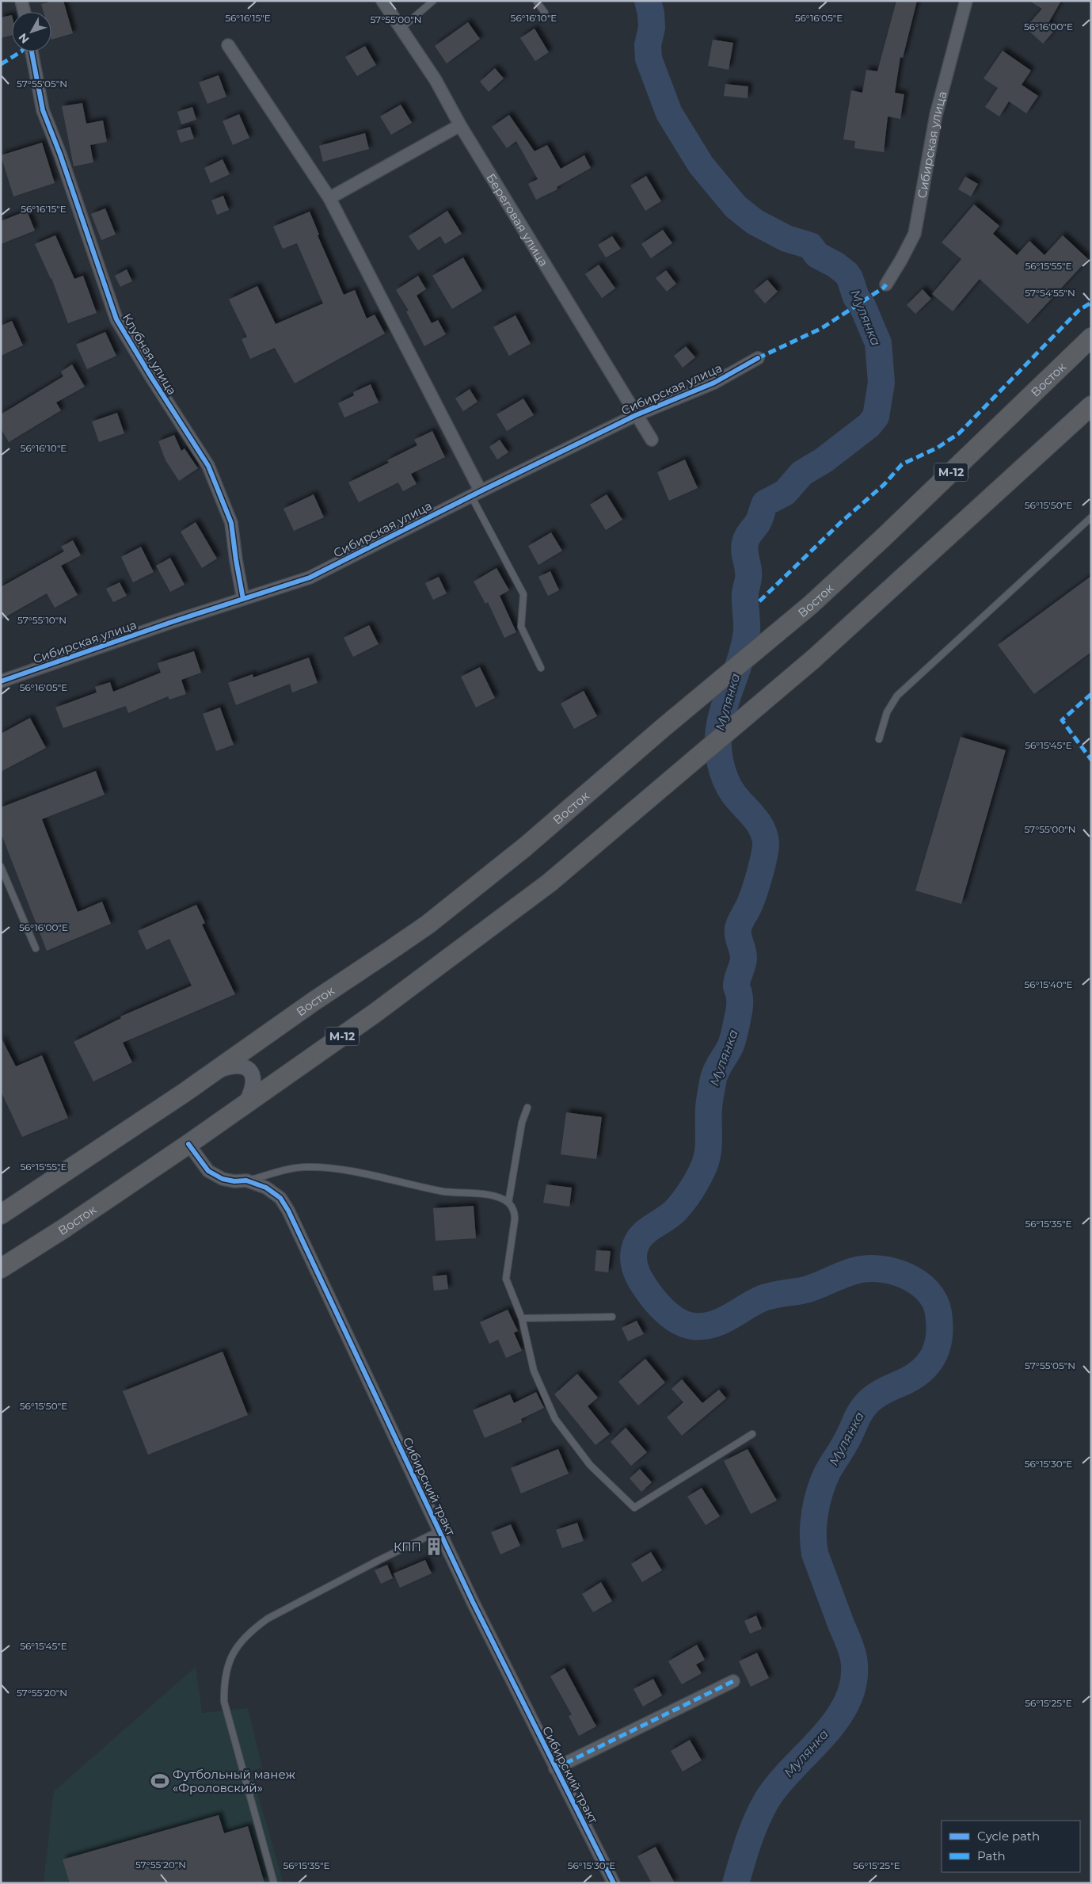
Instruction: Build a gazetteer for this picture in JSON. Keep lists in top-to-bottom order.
{
  "streets": {
    "highway": ["Восток", "М-12"],
    "street": [
      "Сибирская улица",
      "Береговая улица",
      "Клубная улица",
      "Сибирский тракт"
    ]
  },
  "crossings": [
    ["Сибирская улица", "Береговая улица"],
    ["Сибирская улица", "Клубная улица"],
    ["Восток", "Сибирский тракт"]
  ],
  "water": ["Мулянка"],
  "places": {
    "building": ["КПП"],
    "sports": ["Футбольный манеж «Фроловский»"]
  },
  "legend": ["Cycle path", "Path"],
  "north": "bottom left",
  "coordinates": [
    "56°16'10\"E",
    "56°16'15\"E",
    "56°16'05\"E",
    "57°55'00\"N",
    "56°16'00\"E",
    "57°55'05\"N",
    "56°15'55\"E",
    "57°54'55\"N",
    "56°15'50\"E",
    "57°55'10\"N",
    "56°15'45\"E",
    "56°15'40\"E",
    "56°15'35\"E",
    "56°15'30\"E",
    "57°55'20\"N",
    "56°15'25\"E"
  ]
}
